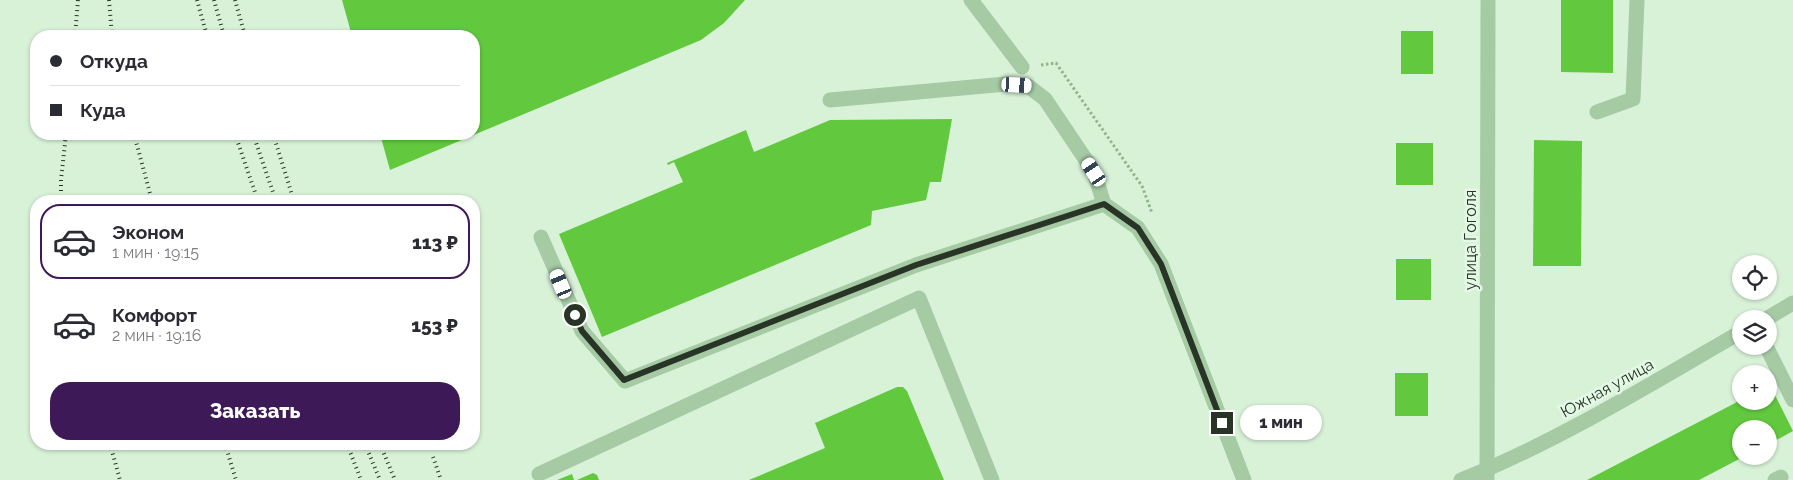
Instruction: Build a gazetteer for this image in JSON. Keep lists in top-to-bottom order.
{
  "streets": {
    "street": ["улица Гоголя", "Южная улица"]
  },
  "crossings": [
    ["улица Гоголя", "Южная улица"]
  ],
  "page": {
    "banner": ["Откуда", "Куда"],
    "list": [
      {
        "name": "Эконом",
        "note": "1 мин · 19:15",
        "value": "113 ₽"
      },
      {
        "name": "Комфорт",
        "note": "2 мин · 19:16",
        "value": "153 ₽"
      }
    ],
    "map_buttons": ["+", "−"],
    "buttons": "Заказать",
    "bubble": "1 мин"
  }
}
